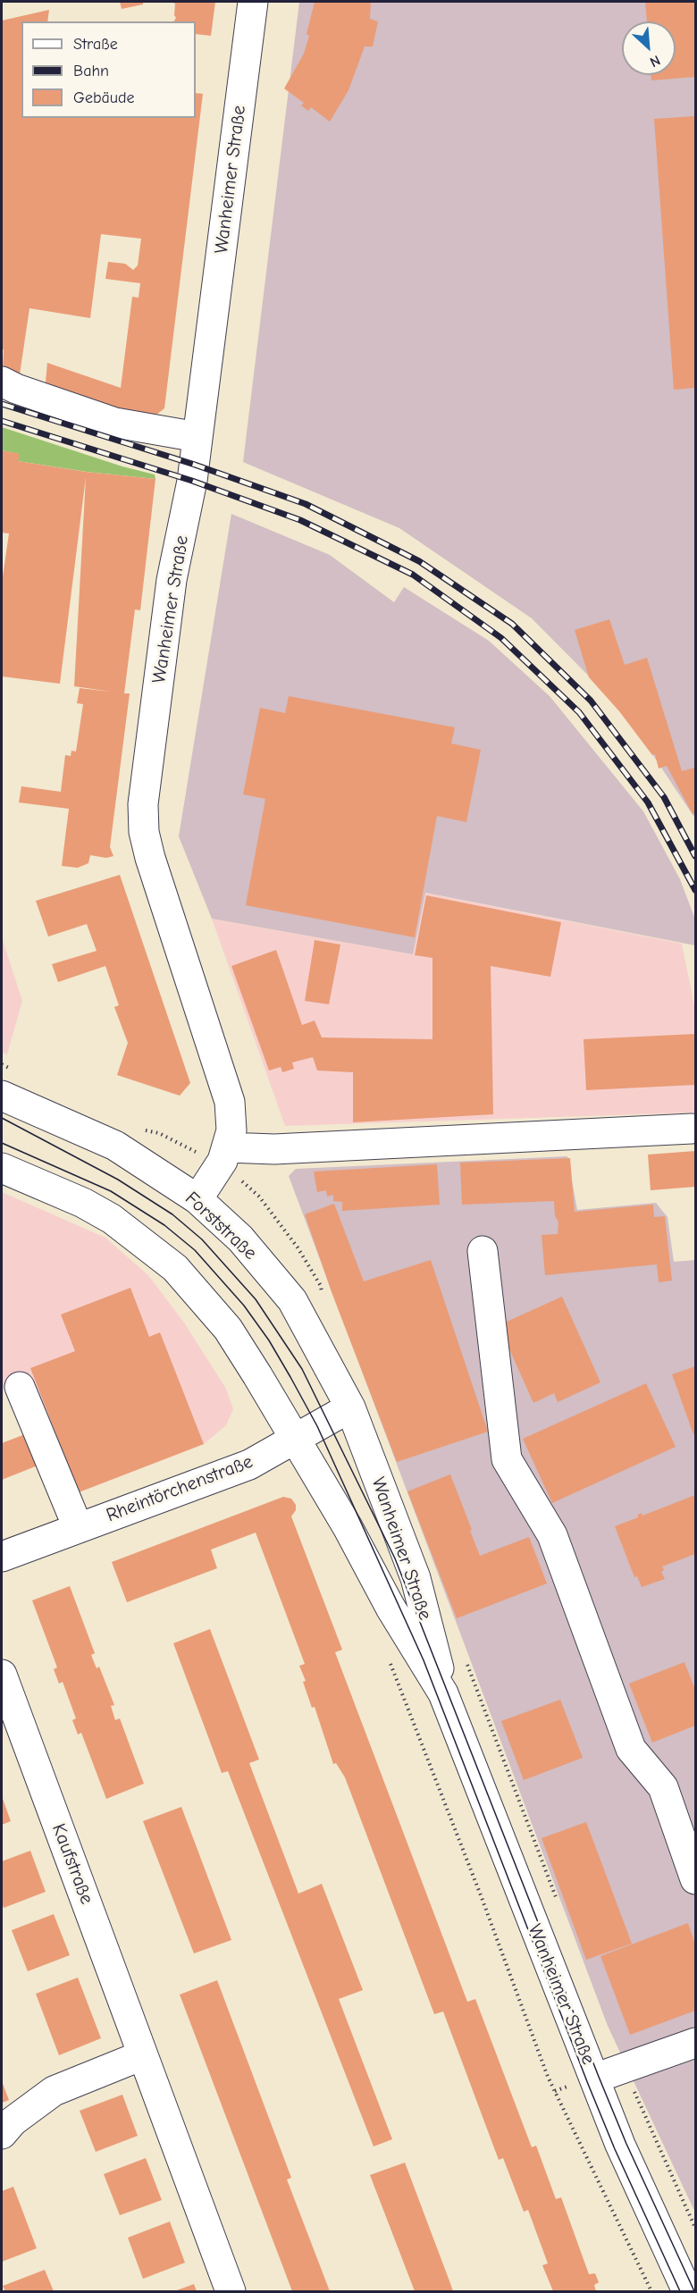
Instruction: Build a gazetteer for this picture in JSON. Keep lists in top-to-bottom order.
{
  "streets": {
    "street": [
      "Wanheimer Straße",
      "Forststraße",
      "Rheintörchenstraße",
      "Kaufstraße"
    ]
  },
  "crossings": [
    ["Wanheimer Straße", "Forststraße"],
    ["Wanheimer Straße", "Rheintörchenstraße"],
    ["Forststraße", "Rheintörchenstraße"]
  ],
  "legend": ["Straße", "Bahn", "Gebäude"],
  "north": "bottom right"
}
